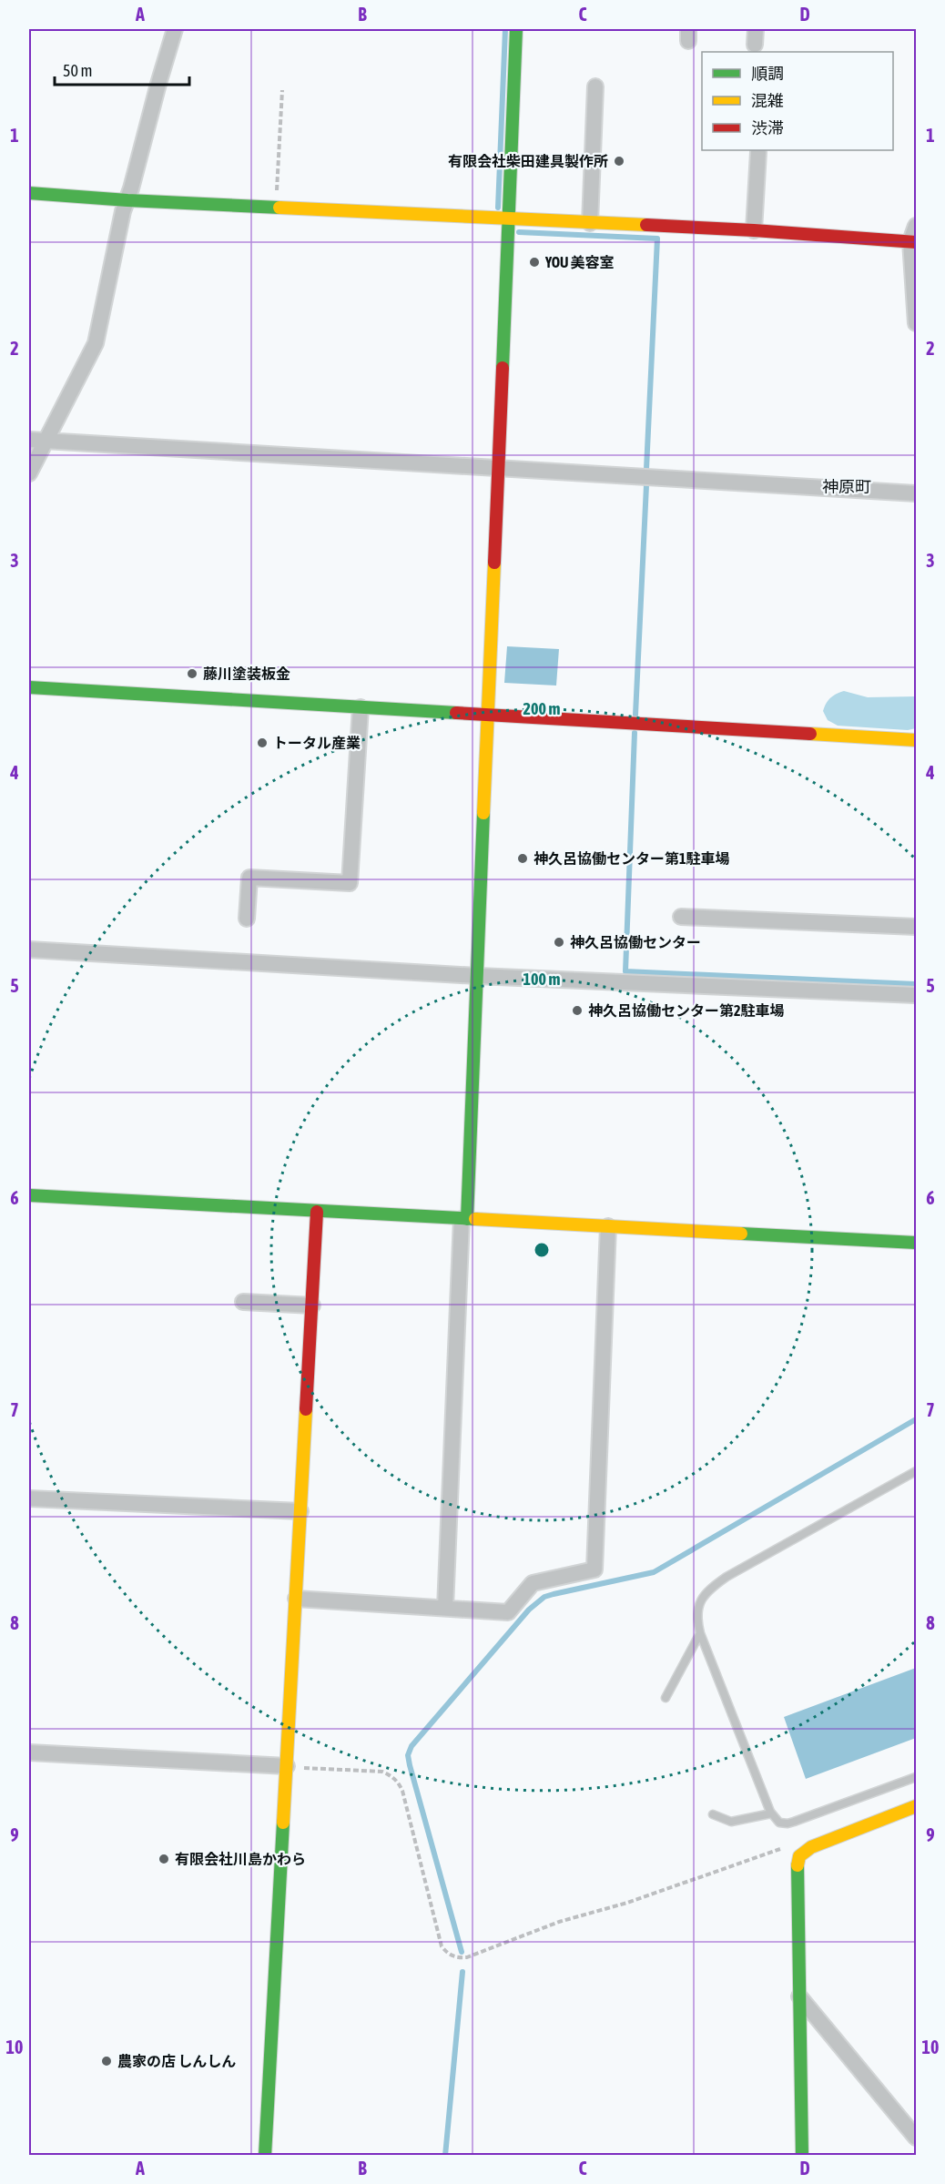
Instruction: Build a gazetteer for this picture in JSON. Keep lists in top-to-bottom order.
{
  "districts": ["神原町"],
  "places": [
    "有限会社柴田建具製作所",
    "YOU 美容室",
    "藤川塗装板金",
    "トータル産業",
    "神久呂協働センター第1駐車場",
    "神久呂協働センター",
    "神久呂協働センター第2駐車場",
    "有限会社川島かわら",
    "農家の店 しんしん"
  ],
  "legend": ["順調", "混雑", "渋滞"],
  "scale_bar": "50 m",
  "grid": {
    "columns": [
      "A",
      "B",
      "C",
      "D"
    ],
    "rows": [
      "1",
      "2",
      "3",
      "4",
      "5",
      "6",
      "7",
      "8",
      "9",
      "10"
    ]
  },
  "rings": ["200 m", "100 m"]
}
